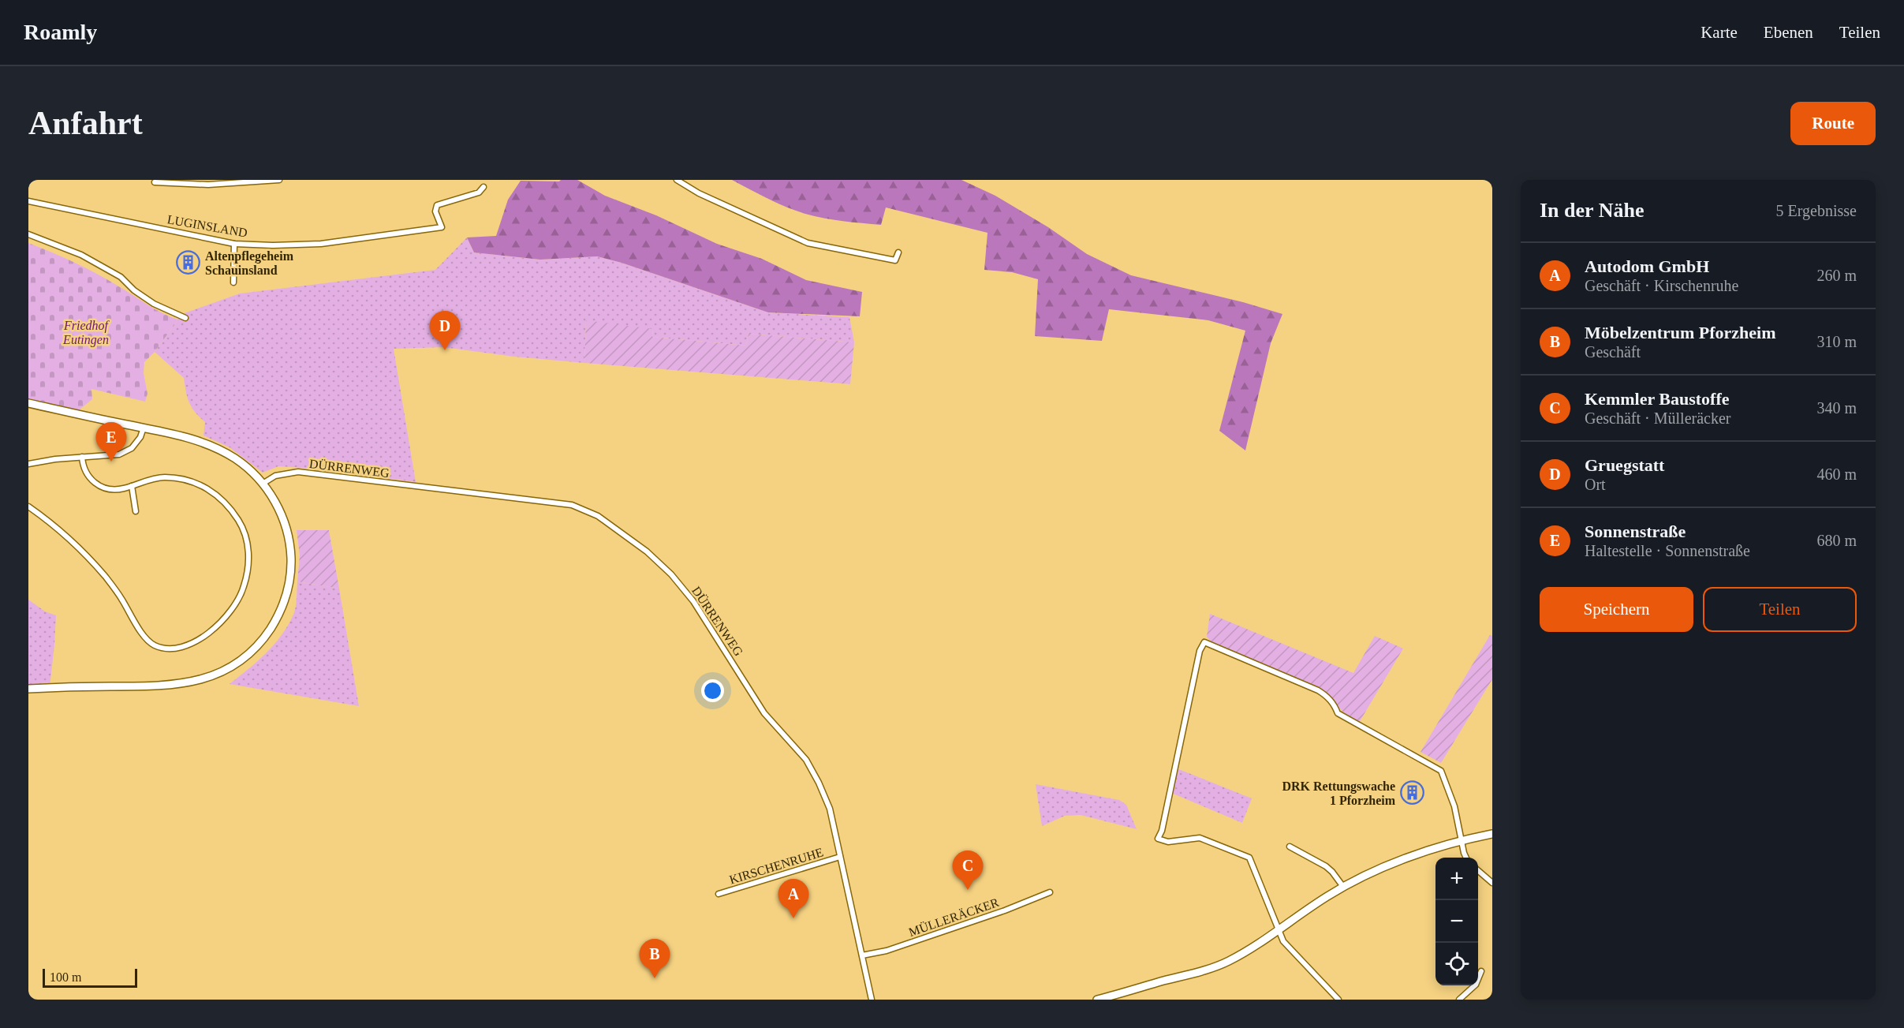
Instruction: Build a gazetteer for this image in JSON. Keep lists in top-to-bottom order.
{
  "streets": {
    "street": [
      "LUGINSLAND",
      "DÜRRENWEG",
      "KIRSCHENRUHE",
      "MÜLLERÄCKER"
    ]
  },
  "crossings": [
    ["DÜRRENWEG", "KIRSCHENRUHE"],
    ["DÜRRENWEG", "MÜLLERÄCKER"]
  ],
  "parks": ["Friedhof Eutingen"],
  "places": {
    "building": ["Altenpflegeheim Schauinsland", "DRK Rettungswache 1 Pforzheim"]
  },
  "scale_bar": "100 m",
  "page": {
    "header": "Roamly",
    "nav": ["Karte", "Ebenen", "Teilen"],
    "buttons": [
      "Route",
      ["Speichern", "Teilen"]
    ],
    "title": "Anfahrt",
    "heading": ["In der Nähe", "5 Ergebnisse"],
    "list": [
      {
        "mark": "A",
        "name": "Autodom GmbH",
        "note": "Geschäft · Kirschenruhe",
        "value": "260 m"
      },
      {
        "mark": "B",
        "name": "Möbelzentrum Pforzheim",
        "note": "Geschäft",
        "value": "310 m"
      },
      {
        "mark": "C",
        "name": "Kemmler Baustoffe",
        "note": "Geschäft · Mülleräcker",
        "value": "340 m"
      },
      {
        "mark": "D",
        "name": "Gruegstatt",
        "note": "Ort",
        "value": "460 m"
      },
      {
        "mark": "E",
        "name": "Sonnenstraße",
        "note": "Haltestelle · Sonnenstraße",
        "value": "680 m"
      }
    ],
    "pins": [
      "D",
      "E",
      "C",
      "A",
      "B"
    ],
    "map_buttons": ["+", "−"],
    "scale": "100 m"
  }
}
